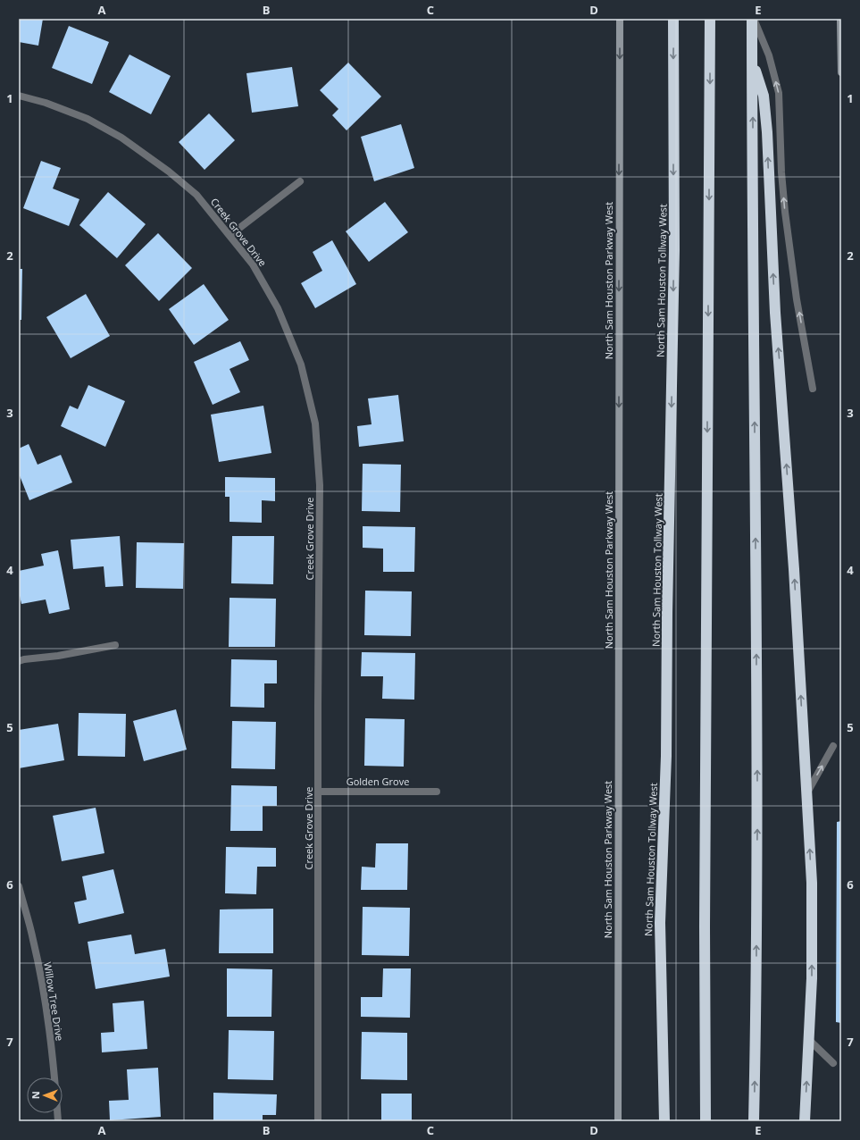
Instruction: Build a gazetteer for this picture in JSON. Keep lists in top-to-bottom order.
{
  "streets": {
    "highway": ["North Sam Houston Tollway West"],
    "main road": ["North Sam Houston Parkway West"],
    "street": ["Creek Grove Drive", "Golden Grove", "Willow Tree Drive"]
  },
  "crossings": [
    ["Creek Grove Drive", "Golden Grove"]
  ],
  "one_way": ["North Sam Houston Parkway West"],
  "north": "left",
  "grid": {
    "columns": [
      "A",
      "B",
      "C",
      "D",
      "E"
    ],
    "rows": [
      "1",
      "2",
      "3",
      "4",
      "5",
      "6",
      "7"
    ]
  }
}
